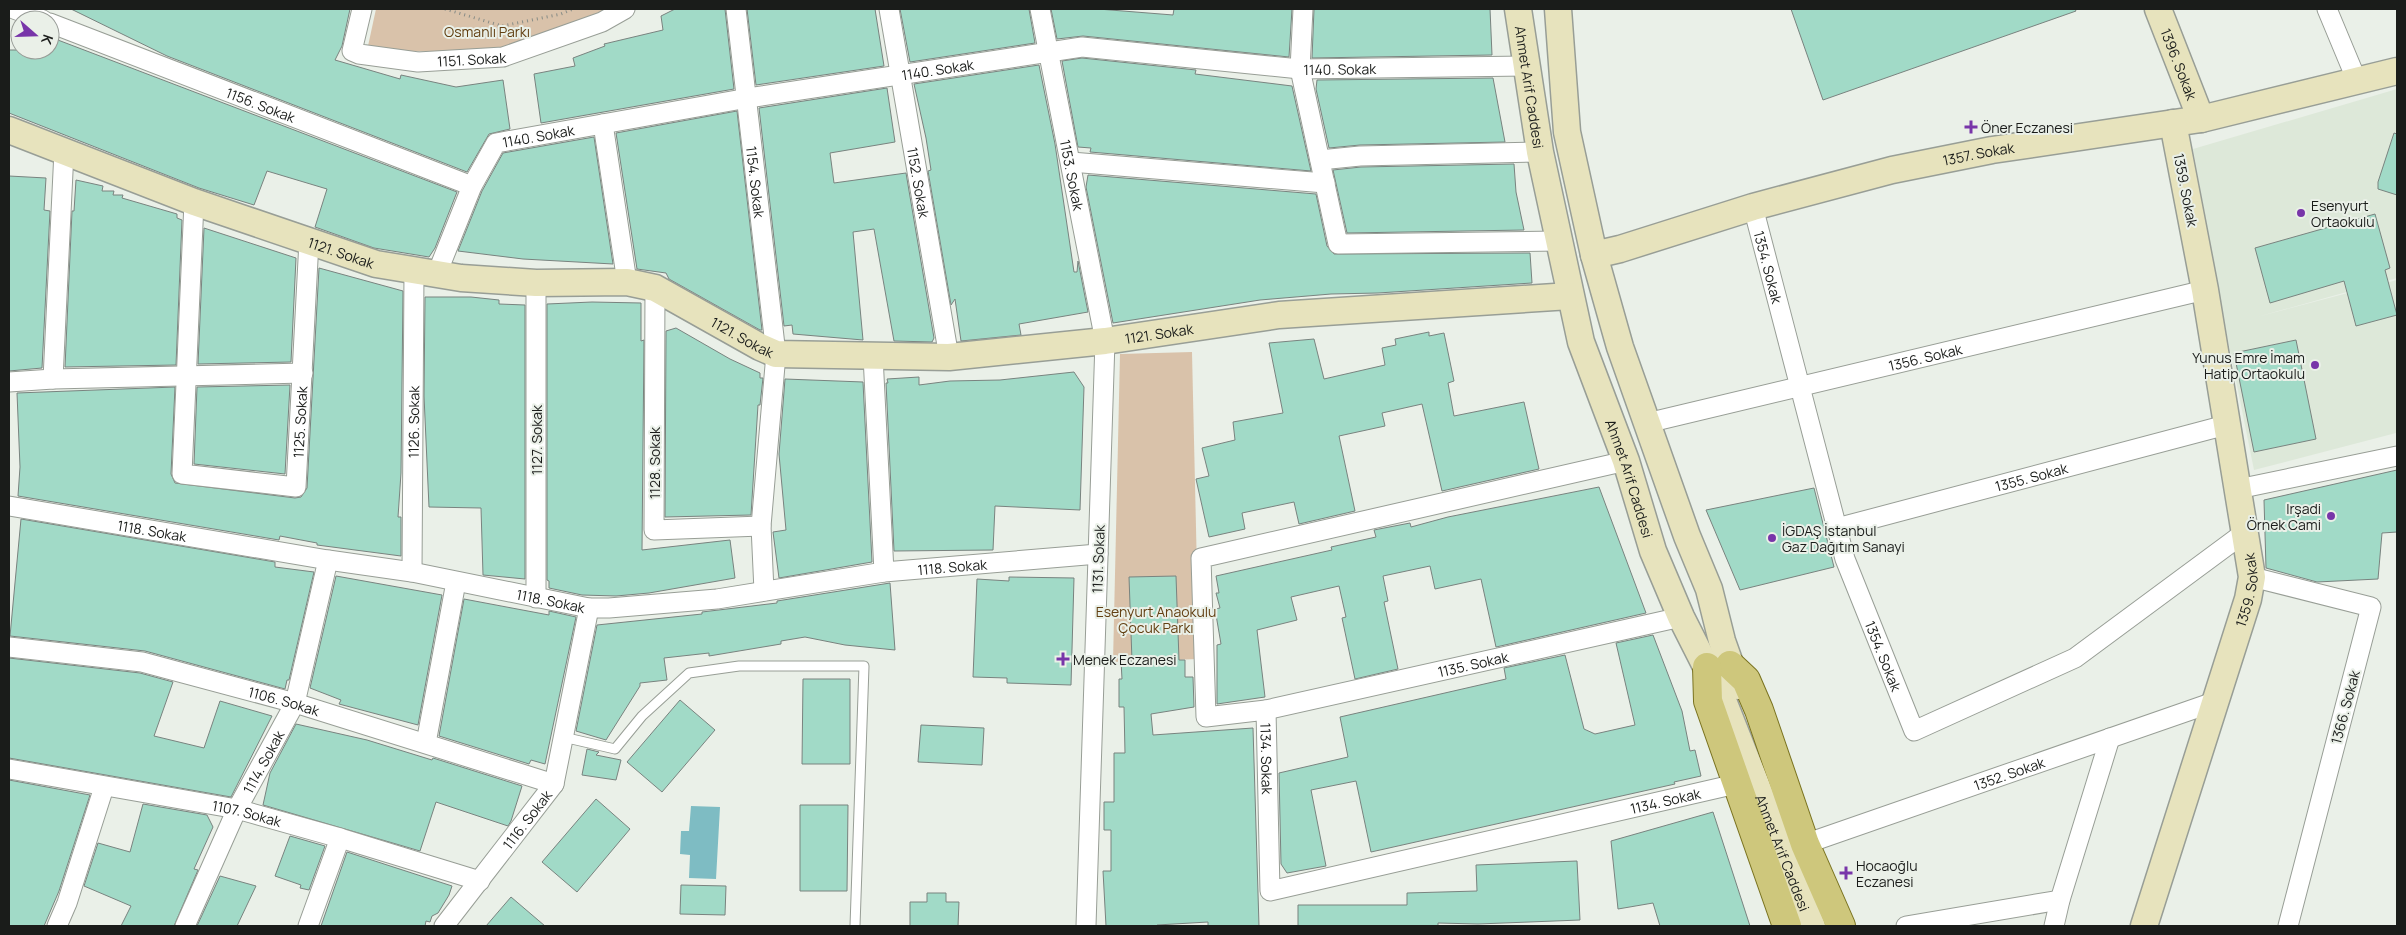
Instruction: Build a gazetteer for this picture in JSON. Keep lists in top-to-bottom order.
{
  "streets": {
    "street": [
      "1151. Sokak",
      "1396. Sokak",
      "1140. Sokak",
      "Ahmet Arif Caddesi",
      "1156. Sokak",
      "1357. Sokak",
      "1153. Sokak",
      "1154. Sokak",
      "1152. Sokak",
      "1359. Sokak",
      "1121. Sokak",
      "1354. Sokak",
      "1356. Sokak",
      "1125. Sokak",
      "1126. Sokak",
      "1127. Sokak",
      "1128. Sokak",
      "1355. Sokak",
      "1118. Sokak",
      "1131. Sokak",
      "1135. Sokak",
      "1106. Sokak",
      "1366. Sokak",
      "1134. Sokak",
      "1114. Sokak",
      "1352. Sokak",
      "1107. Sokak",
      "1116. Sokak"
    ]
  },
  "crossings": [
    ["1396. Sokak", "1357. Sokak"],
    ["1140. Sokak", "Ahmet Arif Caddesi"],
    ["1140. Sokak", "1156. Sokak"],
    ["1140. Sokak", "1153. Sokak"],
    ["1140. Sokak", "1154. Sokak"],
    ["1140. Sokak", "1152. Sokak"],
    ["1140. Sokak", "1121. Sokak"],
    ["1140. Sokak", "1126. Sokak"],
    ["Ahmet Arif Caddesi", "1357. Sokak"],
    ["Ahmet Arif Caddesi", "1121. Sokak"],
    ["Ahmet Arif Caddesi", "1356. Sokak"],
    ["Ahmet Arif Caddesi", "1135. Sokak"],
    ["Ahmet Arif Caddesi", "1134. Sokak"],
    ["1357. Sokak", "1359. Sokak"],
    ["1357. Sokak", "1354. Sokak"],
    ["1153. Sokak", "1121. Sokak"],
    ["1153. Sokak", "1131. Sokak"],
    ["1154. Sokak", "1121. Sokak"],
    ["1154. Sokak", "1128. Sokak"],
    ["1154. Sokak", "1118. Sokak"],
    ["1152. Sokak", "1121. Sokak"],
    ["1359. Sokak", "1354. Sokak"],
    ["1359. Sokak", "1356. Sokak"],
    ["1359. Sokak", "1355. Sokak"],
    ["1359. Sokak", "1366. Sokak"],
    ["1359. Sokak", "1352. Sokak"],
    ["1121. Sokak", "1125. Sokak"],
    ["1121. Sokak", "1126. Sokak"],
    ["1121. Sokak", "1127. Sokak"],
    ["1121. Sokak", "1128. Sokak"],
    ["1121. Sokak", "1131. Sokak"],
    ["1354. Sokak", "1356. Sokak"],
    ["1354. Sokak", "1355. Sokak"],
    ["1126. Sokak", "1118. Sokak"],
    ["1127. Sokak", "1118. Sokak"],
    ["1118. Sokak", "1131. Sokak"],
    ["1118. Sokak", "1114. Sokak"],
    ["1118. Sokak", "1116. Sokak"],
    ["1135. Sokak", "1134. Sokak"],
    ["1106. Sokak", "1114. Sokak"],
    ["1106. Sokak", "1116. Sokak"],
    ["1114. Sokak", "1107. Sokak"],
    ["1107. Sokak", "1116. Sokak"]
  ],
  "parks": ["Osmanlı Parkı", "Esenyurt Anaokulu Çocuk Parkı"],
  "places": {
    "health": ["Öner Eczanesi", "Menek Eczanesi", "Hocaoğlu Eczanesi"],
    "other": [
      "Esenyurt Ortaokulu",
      "Yunus Emre İmam Hatip Ortaokulu",
      "Irşadi Örnek Cami",
      "İGDAŞ İstanbul Gaz Dağıtım Sanayi"
    ]
  },
  "north": "right"
}
